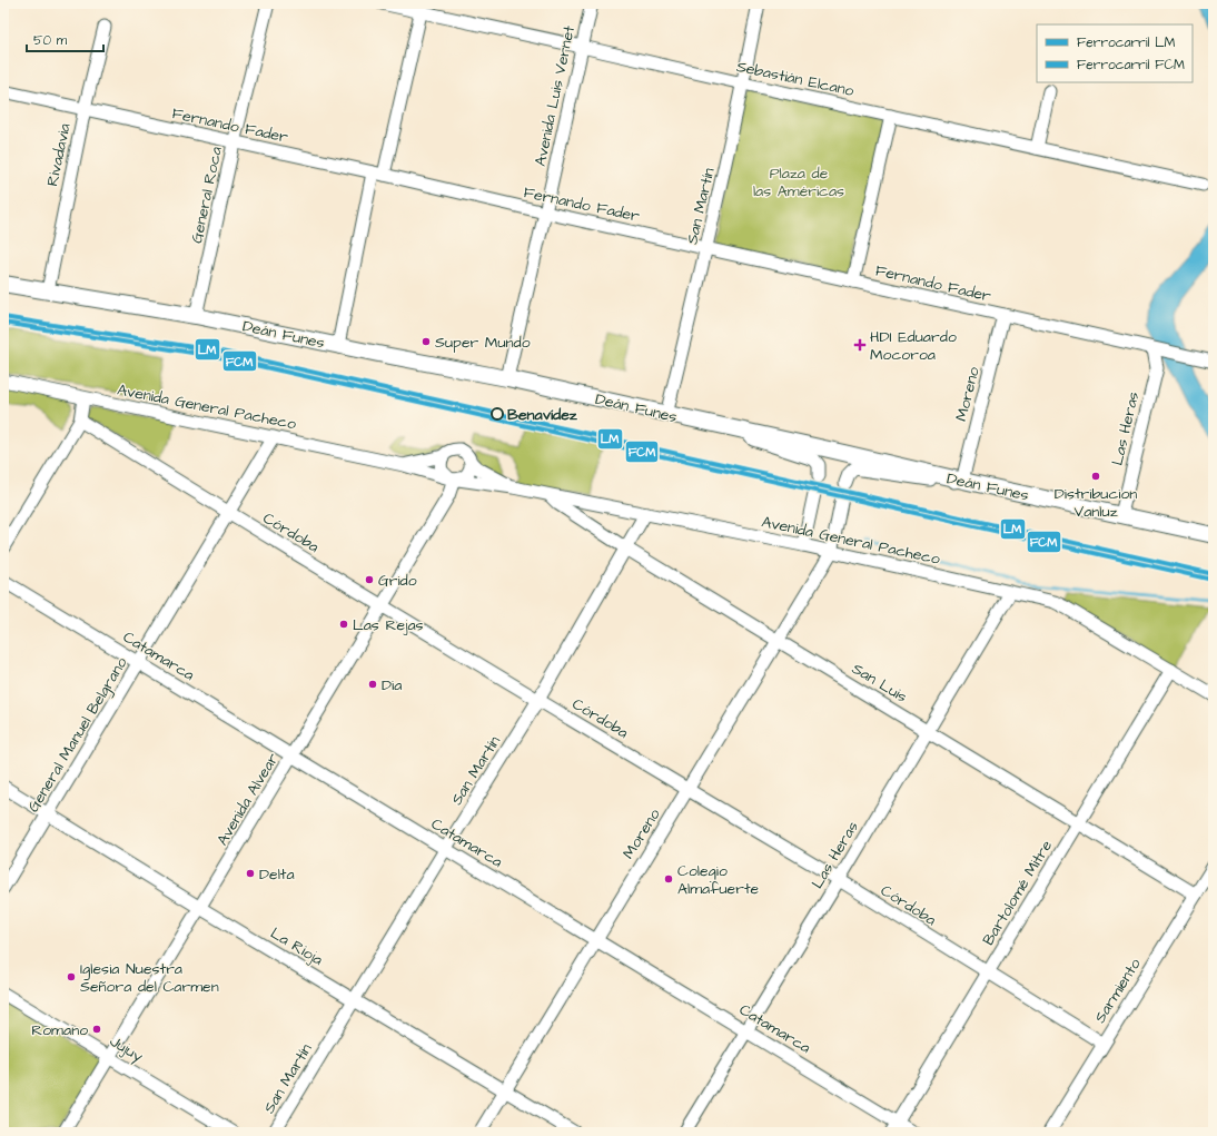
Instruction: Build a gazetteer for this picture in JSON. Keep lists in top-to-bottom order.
{
  "streets": {
    "main road": ["Deán Funes"],
    "street": [
      "Sebastián Elcano",
      "Avenida Luis Vernet",
      "Fernando Fader",
      "Rivadavia",
      "General Roca",
      "San Martín",
      "Moreno",
      "Avenida General Pacheco",
      "Las Heras",
      "Córdoba",
      "Catamarca",
      "San Luis",
      "General Manuel Belgrano",
      "Avenida Alvear",
      "Bartolomé Mitre",
      "La Rioja",
      "Sarmiento",
      "Jujuy"
    ]
  },
  "crossings": [
    ["Sebastián Elcano", "Avenida Luis Vernet"],
    ["Sebastián Elcano", "San Martín"],
    ["Avenida Luis Vernet", "Fernando Fader"],
    ["Avenida Luis Vernet", "Deán Funes"],
    ["Fernando Fader", "Rivadavia"],
    ["Fernando Fader", "General Roca"],
    ["Fernando Fader", "San Martín"],
    ["Fernando Fader", "Moreno"],
    ["Fernando Fader", "Las Heras"],
    ["Rivadavia", "Deán Funes"],
    ["General Roca", "Deán Funes"],
    ["San Martín", "Deán Funes"],
    ["San Martín", "Avenida General Pacheco"],
    ["San Martín", "Córdoba"],
    ["San Martín", "Catamarca"],
    ["San Martín", "San Luis"],
    ["San Martín", "La Rioja"],
    ["Deán Funes", "Moreno"],
    ["Deán Funes", "Las Heras"],
    ["Moreno", "Avenida General Pacheco"],
    ["Moreno", "Córdoba"],
    ["Moreno", "Catamarca"],
    ["Moreno", "San Luis"],
    ["Moreno", "La Rioja"],
    ["Avenida General Pacheco", "Las Heras"],
    ["Avenida General Pacheco", "San Luis"],
    ["Avenida General Pacheco", "General Manuel Belgrano"],
    ["Avenida General Pacheco", "Avenida Alvear"],
    ["Avenida General Pacheco", "Bartolomé Mitre"],
    ["Las Heras", "Córdoba"],
    ["Las Heras", "Catamarca"],
    ["Las Heras", "San Luis"],
    ["Córdoba", "General Manuel Belgrano"],
    ["Córdoba", "Avenida Alvear"],
    ["Córdoba", "Bartolomé Mitre"],
    ["Córdoba", "Sarmiento"],
    ["Catamarca", "General Manuel Belgrano"],
    ["Catamarca", "Avenida Alvear"],
    ["Catamarca", "Bartolomé Mitre"],
    ["San Luis", "Bartolomé Mitre"],
    ["San Luis", "Sarmiento"],
    ["General Manuel Belgrano", "La Rioja"],
    ["Avenida Alvear", "La Rioja"],
    ["Avenida Alvear", "Jujuy"]
  ],
  "parks": ["Plaza de las Américas"],
  "places": {
    "other": [
      "Super Mundo",
      "Benavídez",
      "Distribucion Vanluz",
      "Grido",
      "Las Rejas",
      "Dia",
      "Delta",
      "Colegio Almafuerte",
      "Iglesia Nuestra Señora del Carmen",
      "Romano"
    ],
    "health": ["HDI Eduardo Mocoroa"]
  },
  "lines": ["rail line LM", "rail line FCM"],
  "legend": ["Ferrocarril LM", "Ferrocarril FCM"],
  "scale_bar": "50 m"
}
